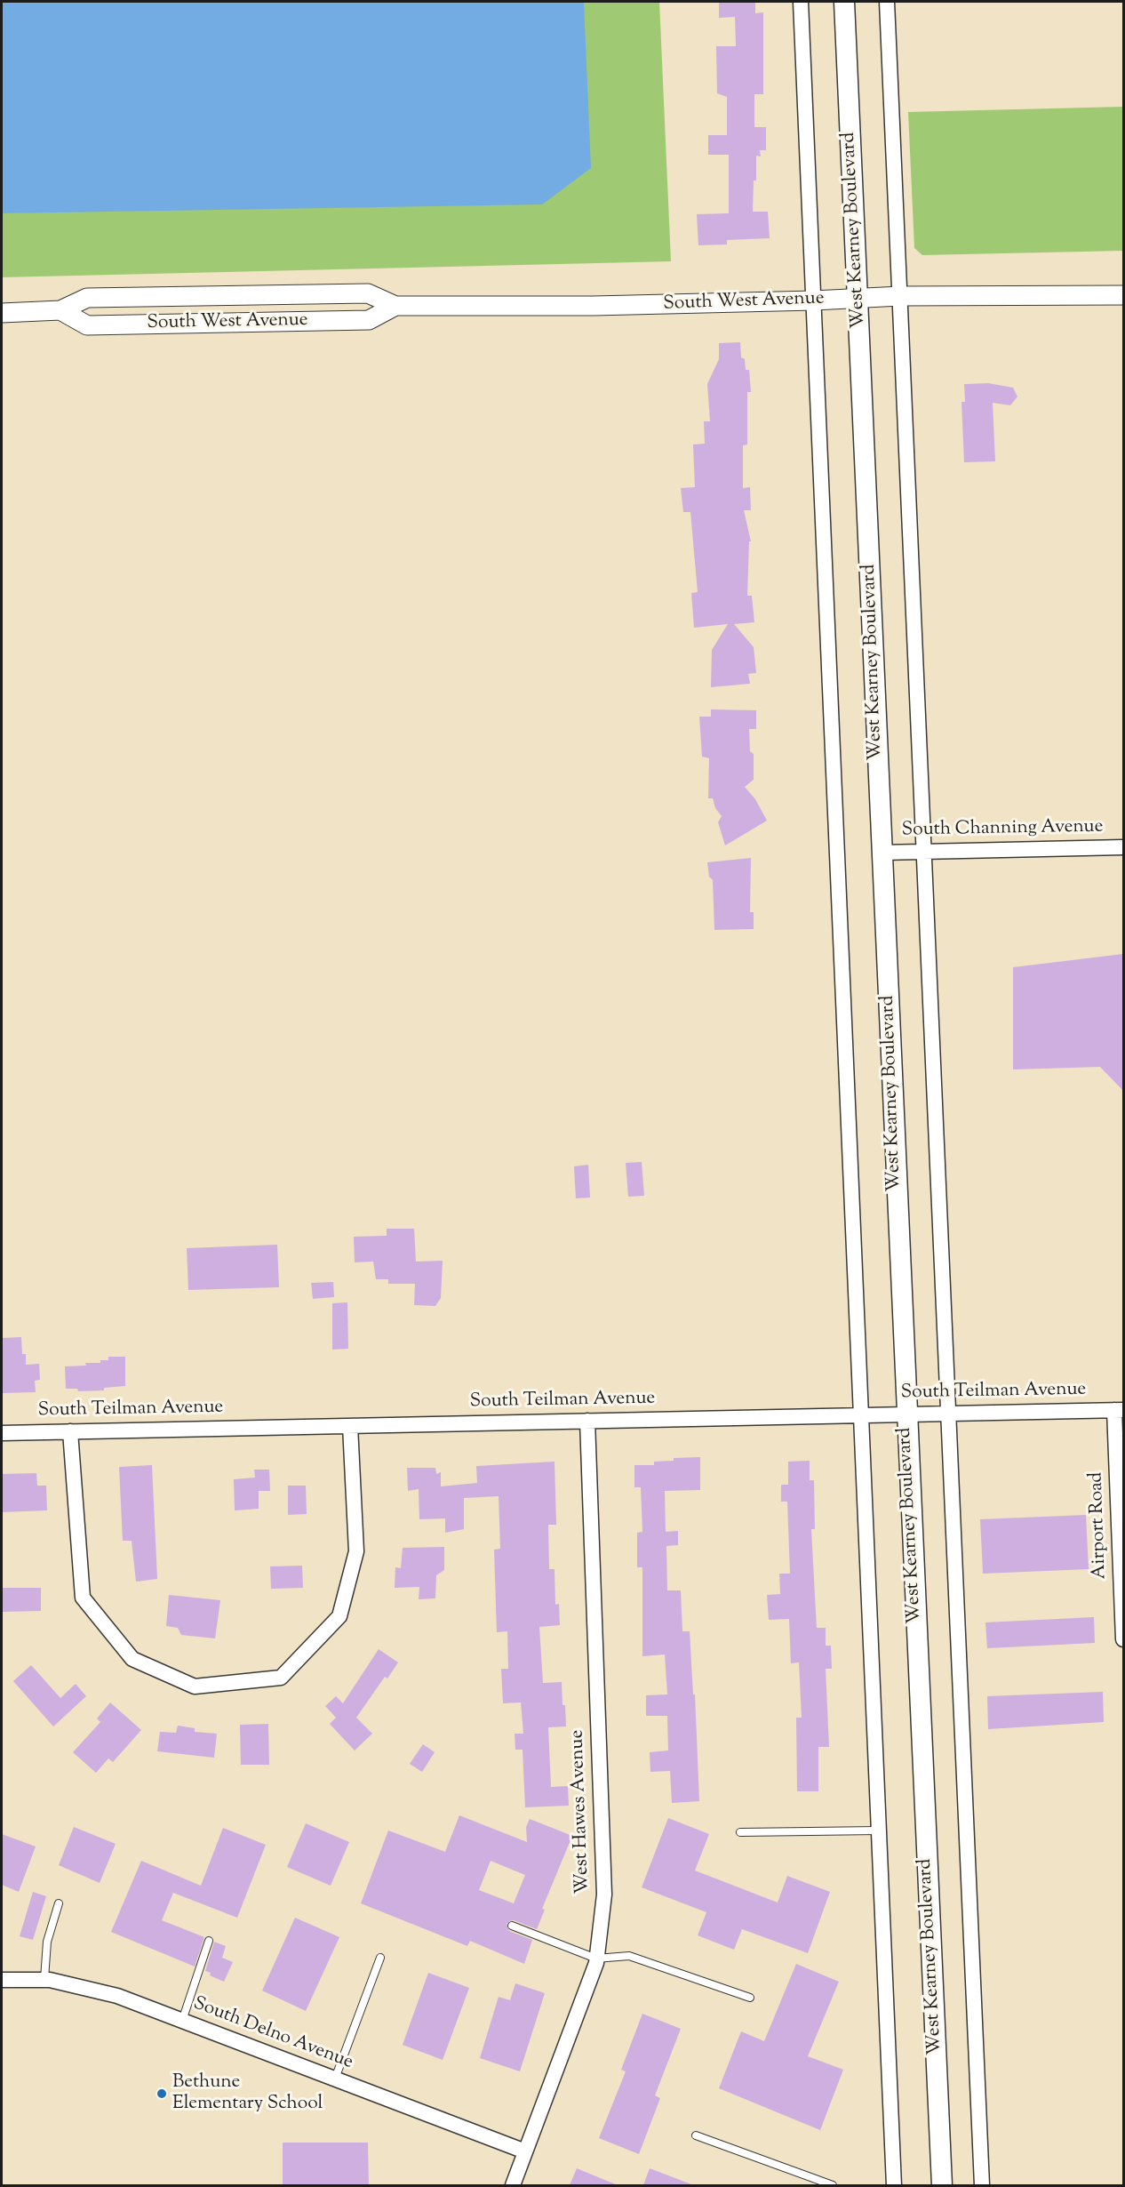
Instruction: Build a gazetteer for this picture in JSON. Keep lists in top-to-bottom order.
{
  "streets": {
    "main road": ["West Kearney Boulevard"],
    "street": [
      "South West Avenue",
      "South Channing Avenue",
      "South Teilman Avenue",
      "Airport Road",
      "West Hawes Avenue",
      "South Delno Avenue"
    ]
  },
  "crossings": [
    ["West Kearney Boulevard", "South West Avenue"],
    ["West Kearney Boulevard", "South Channing Avenue"],
    ["West Kearney Boulevard", "South Teilman Avenue"],
    ["South Teilman Avenue", "Airport Road"],
    ["South Teilman Avenue", "West Hawes Avenue"],
    ["West Hawes Avenue", "South Delno Avenue"]
  ],
  "places": ["Bethune Elementary School"]
}
